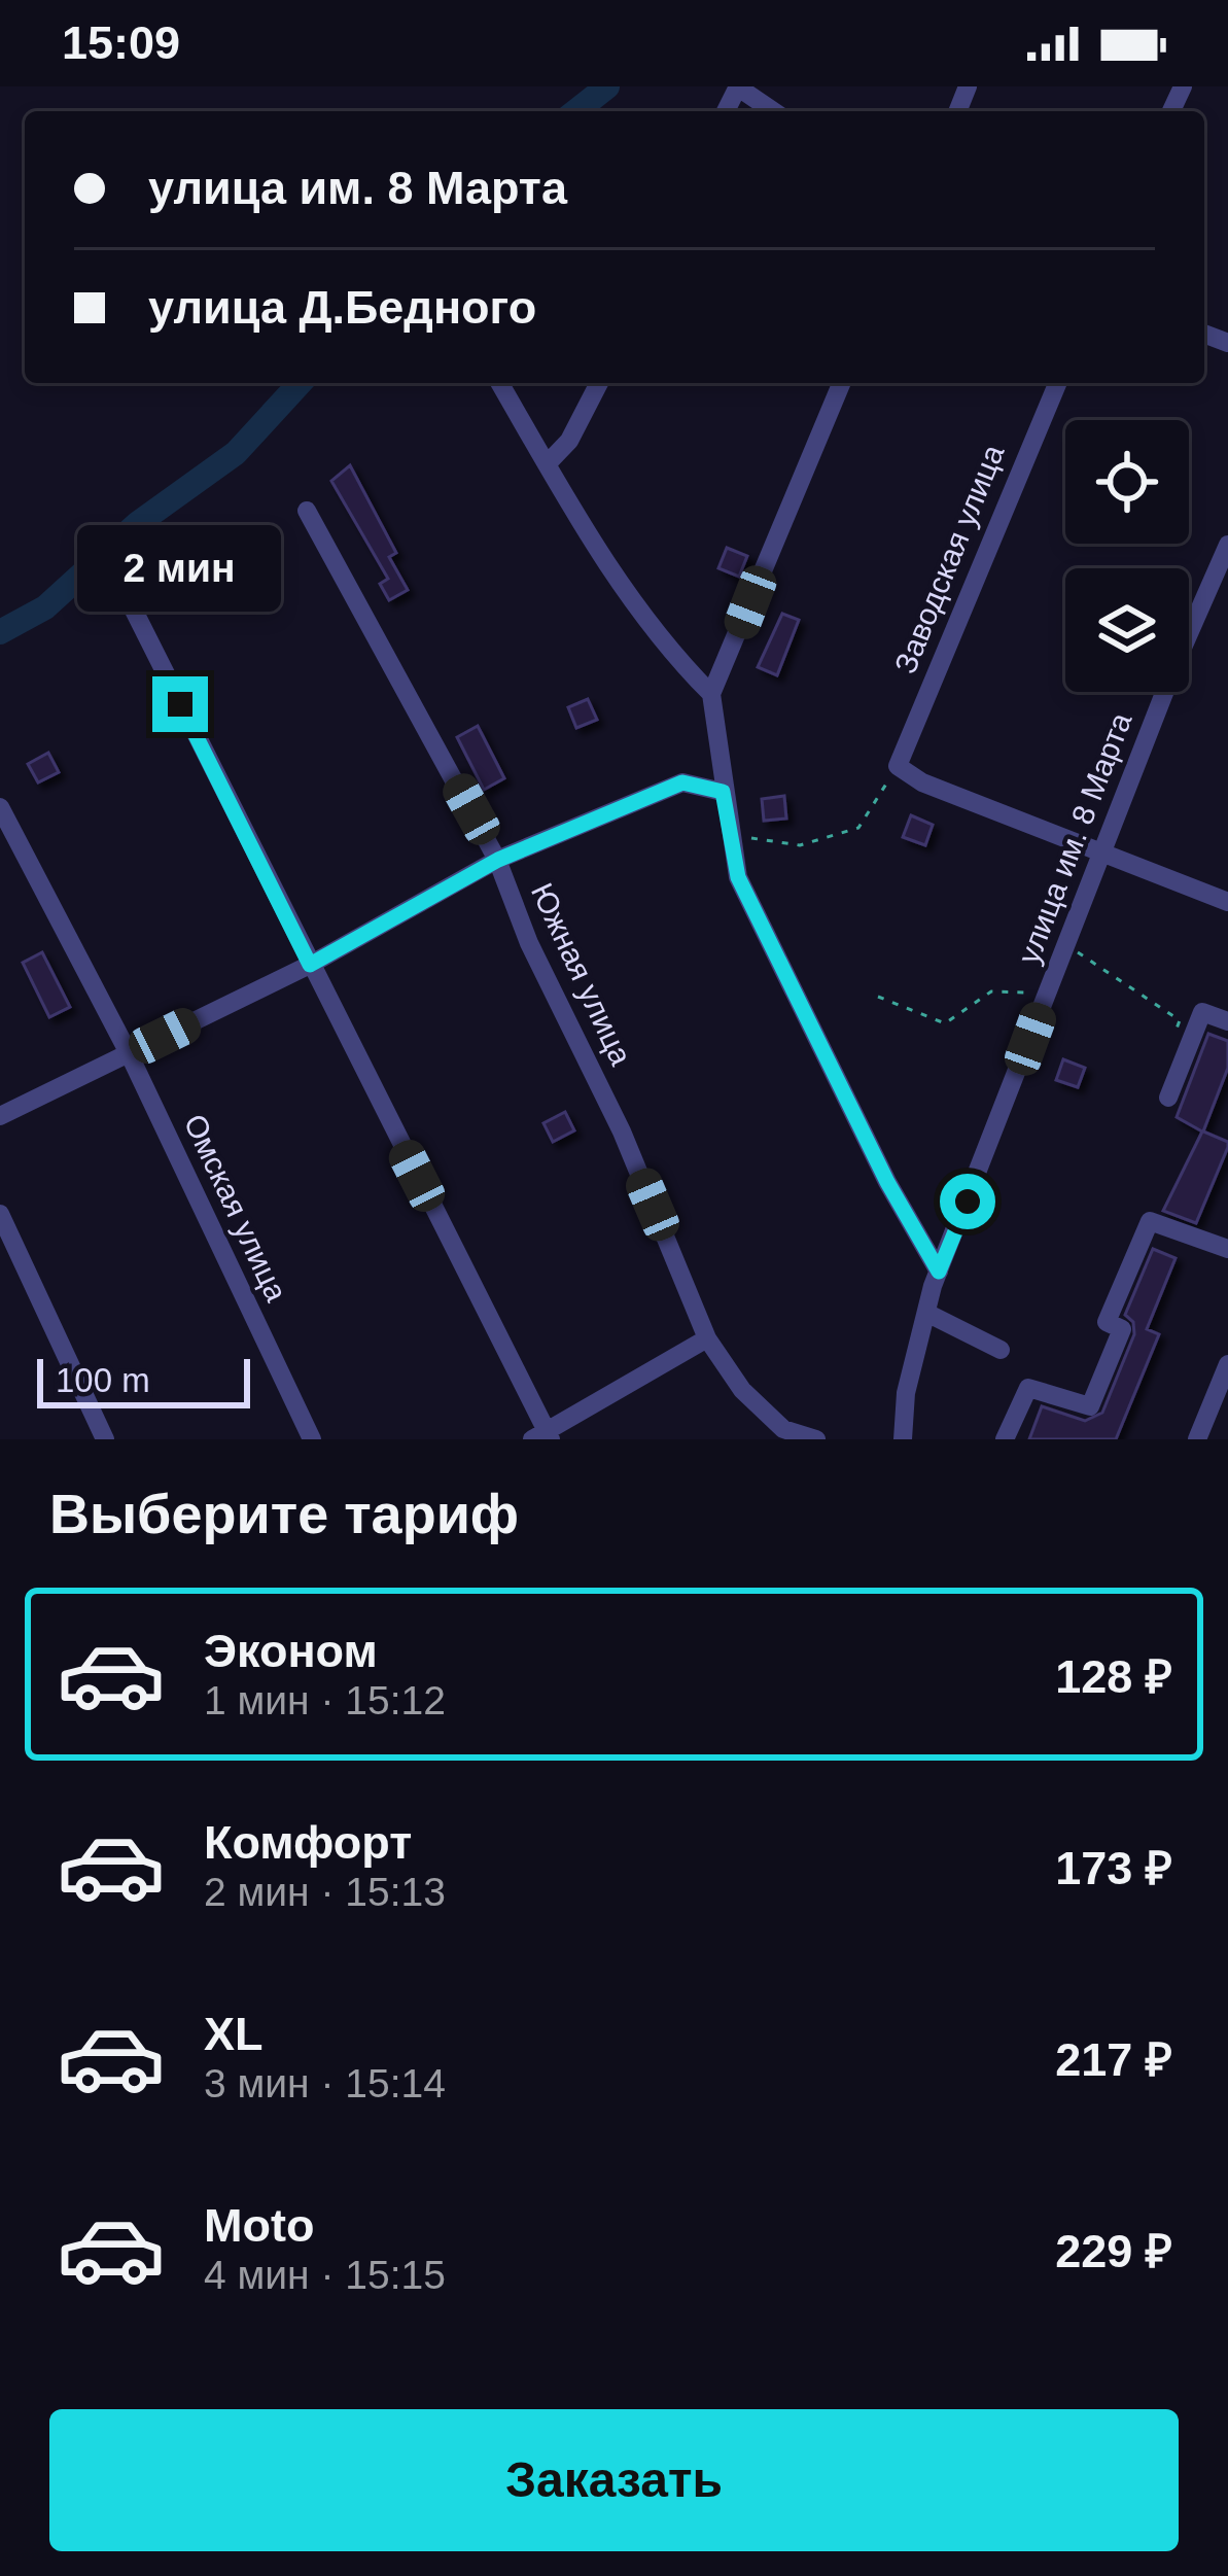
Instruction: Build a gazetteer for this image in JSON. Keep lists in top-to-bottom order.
{
  "streets": {
    "street": [
      "Заводская улица",
      "улица им. 8 Марта",
      "Южная улица",
      "Омская улица"
    ]
  },
  "scale_bar": "100 m",
  "page": {
    "status": "15:09",
    "banner": ["улица им. 8 Марта", "улица Д.Бедного"],
    "bubble": "2 мин",
    "scale": "100 m",
    "heading": "Выберите тариф",
    "list": [
      {
        "name": "Эконом",
        "note": "1 мин · 15:12",
        "value": "128 ₽"
      },
      {
        "name": "Комфорт",
        "note": "2 мин · 15:13",
        "value": "173 ₽"
      },
      {
        "name": "XL",
        "note": "3 мин · 15:14",
        "value": "217 ₽"
      },
      {
        "name": "Moto",
        "note": "4 мин · 15:15",
        "value": "229 ₽"
      }
    ],
    "buttons": "Заказать"
  }
}
